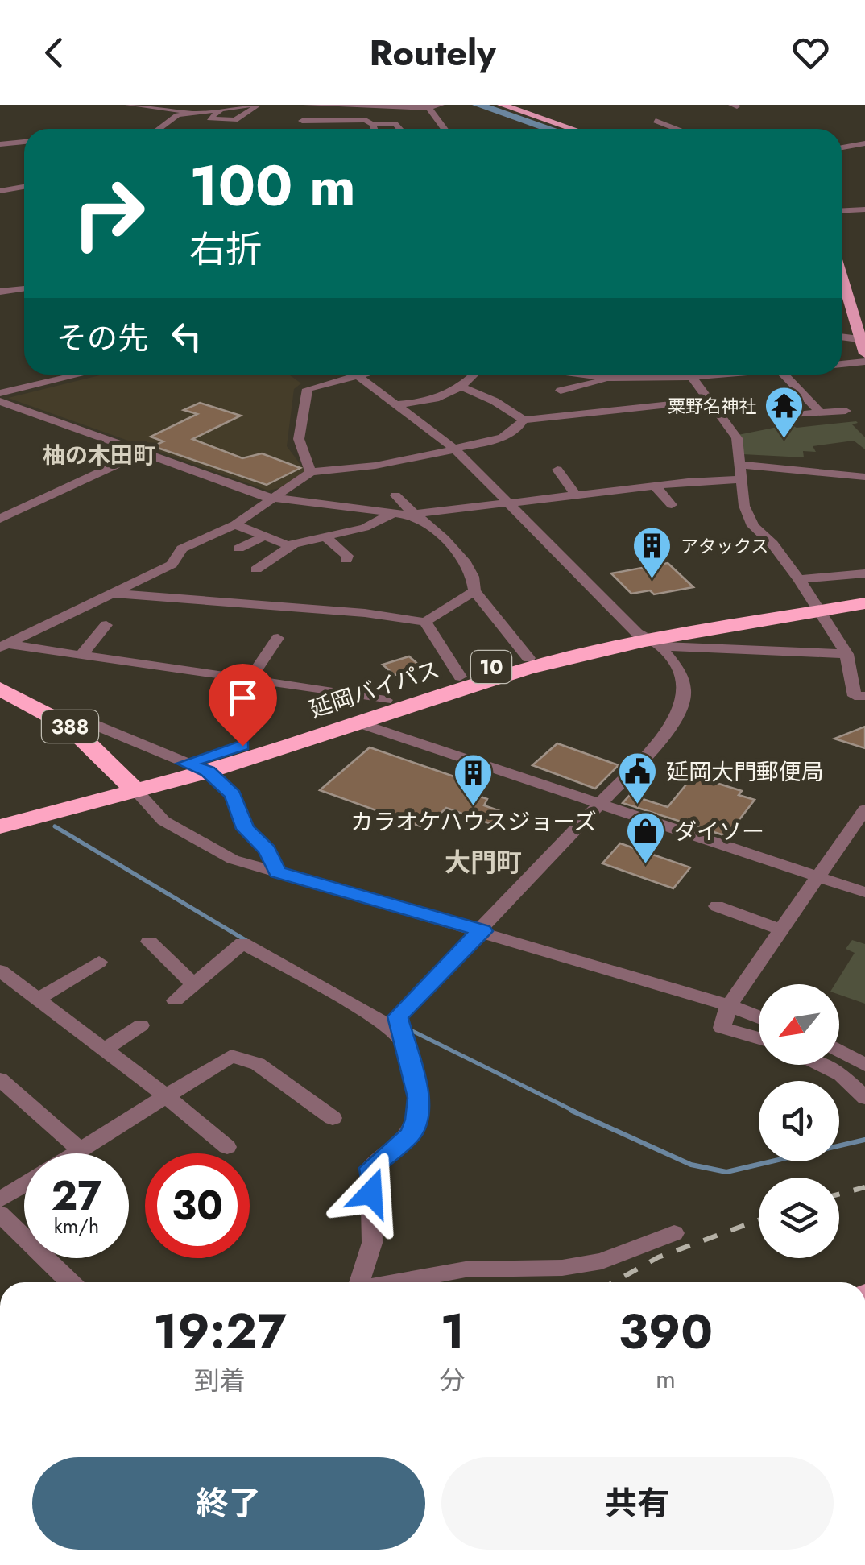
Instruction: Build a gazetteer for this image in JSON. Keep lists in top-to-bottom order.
{
  "streets": {
    "highway": ["10", "延岡バイパス", "388"]
  },
  "crossings": [
    ["延岡バイパス", "388"]
  ],
  "districts": ["柚の木田町", "大門町"],
  "places": {
    "temple": ["粟野名神社"],
    "building": ["アタックス", "カラオケハウスジョーズ"],
    "public building": ["延岡大門郵便局"],
    "shop": ["ダイソー"]
  },
  "north": "bottom left",
  "page": {
    "header": "Routely",
    "turn": ["100 m", "右折"],
    "then": "その先",
    "speed": "27 km/h",
    "limit": "30",
    "eta": [
      "19:27",
      "到着",
      "1",
      "分",
      "390",
      "m"
    ],
    "buttons": ["終了", "共有"]
  }
}
